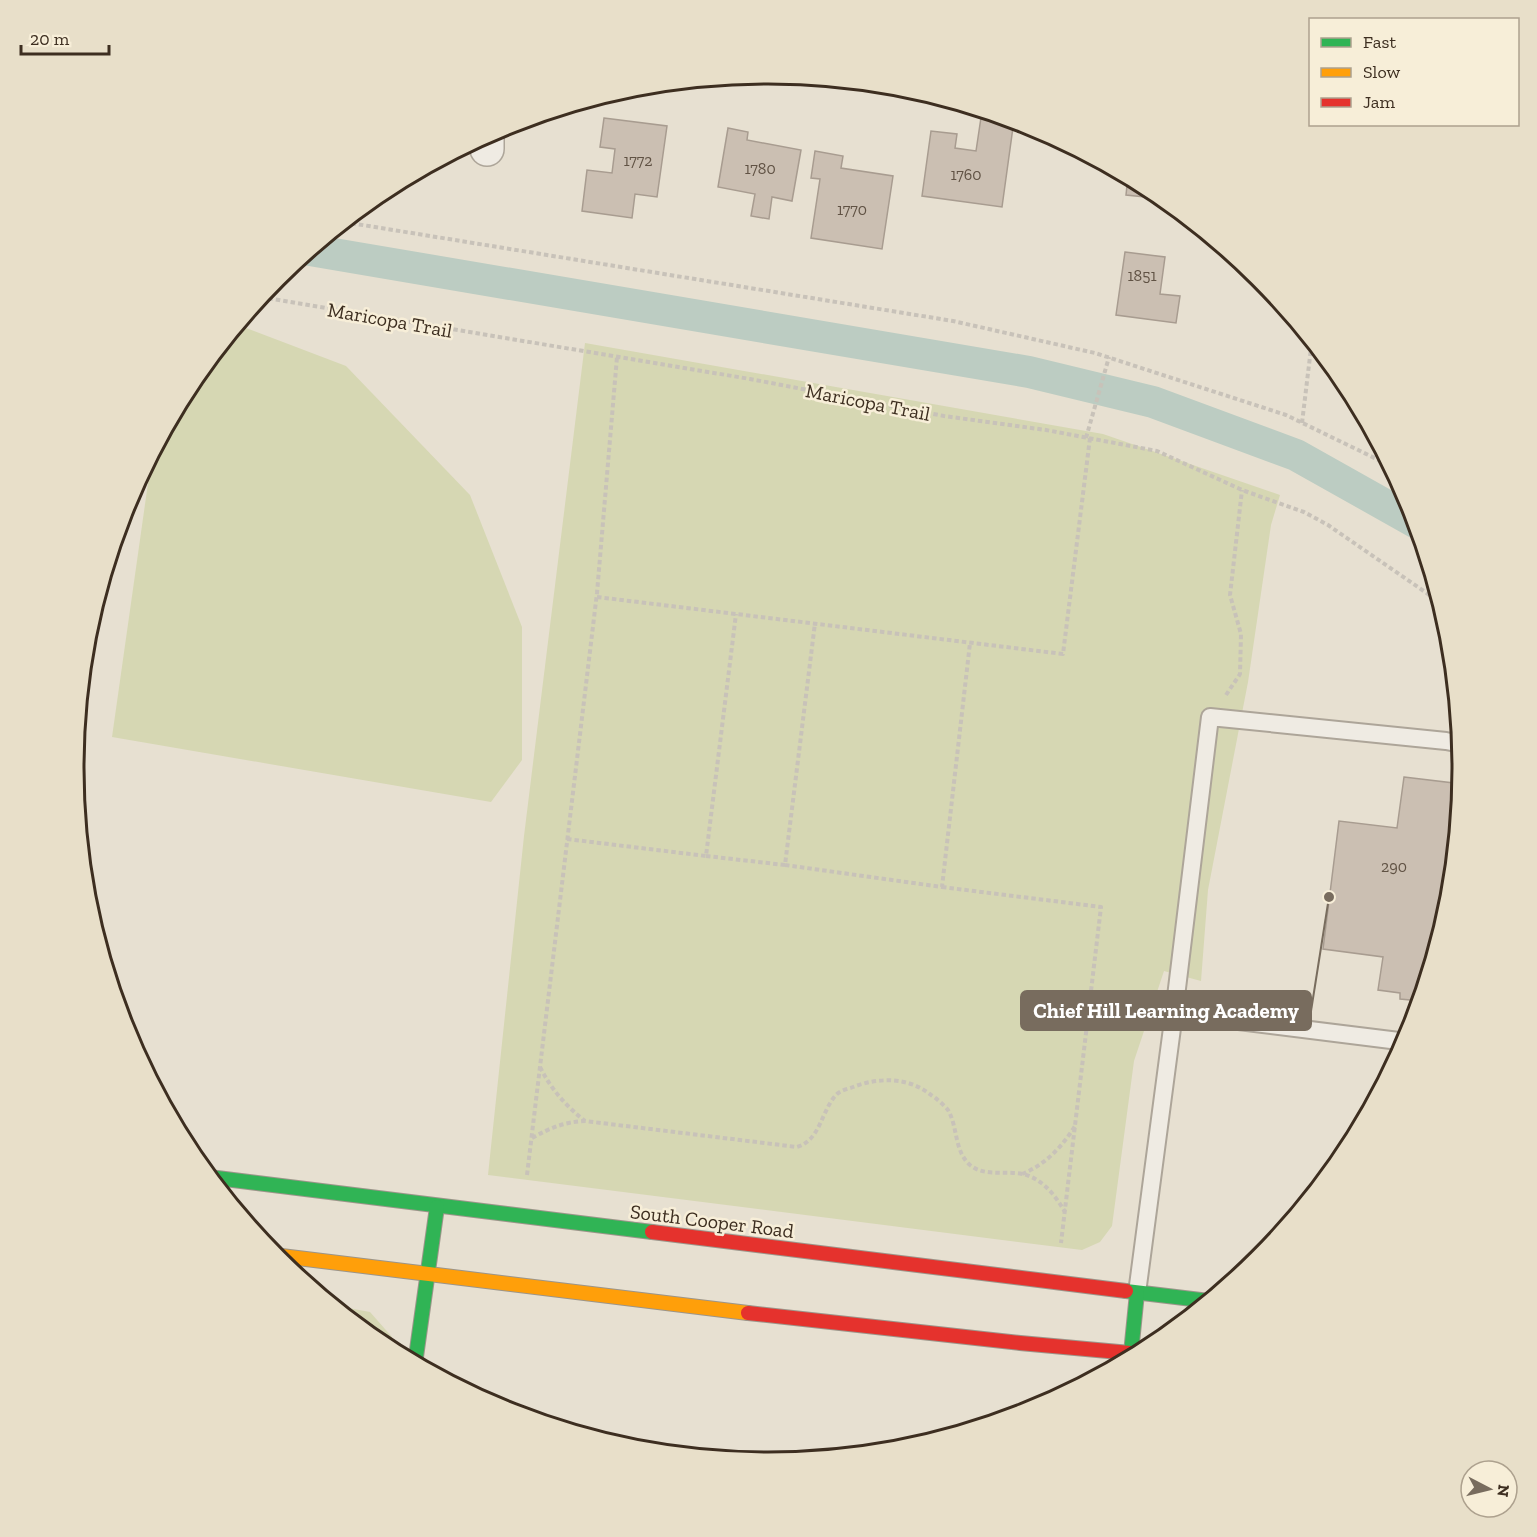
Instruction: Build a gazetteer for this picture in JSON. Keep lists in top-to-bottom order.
{
  "streets": {
    "main road": ["South Cooper Road"],
    "path": ["Maricopa Trail"]
  },
  "places": ["Chief Hill Learning Academy"],
  "house_numbers": [
    "1772",
    "1780",
    "1760",
    "1770",
    "1851",
    "290"
  ],
  "legend": ["Fast", "Slow", "Jam"],
  "scale_bar": "20 m",
  "north": "right"
}
